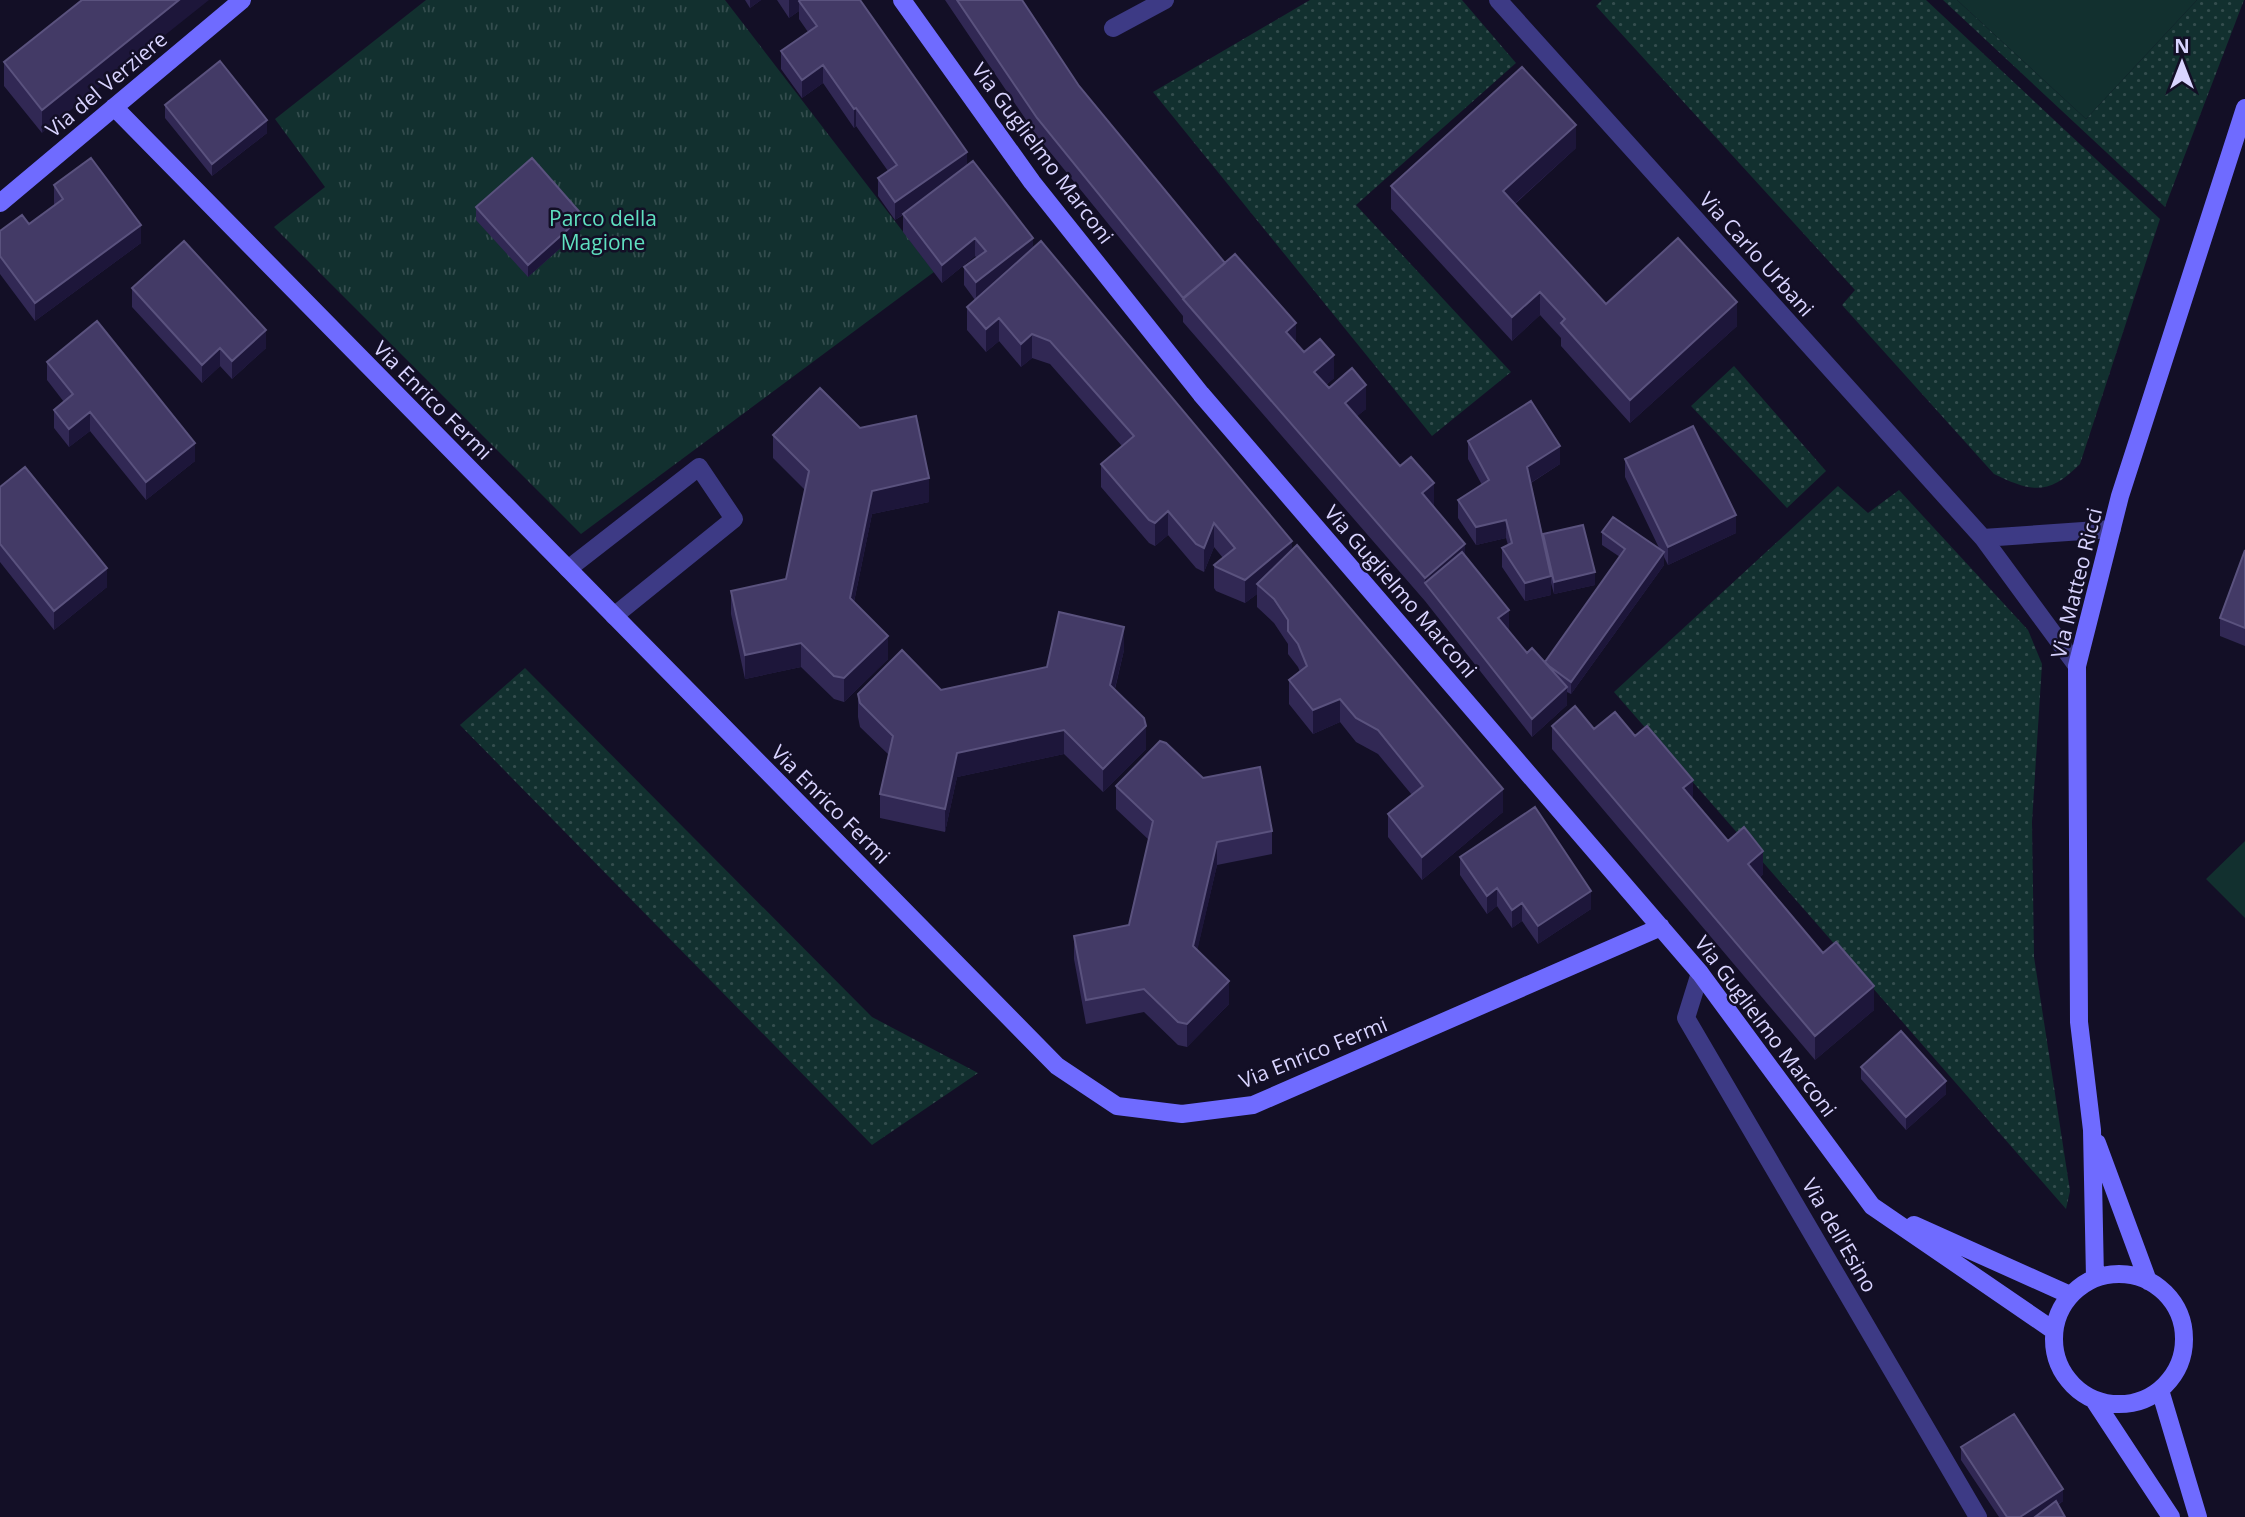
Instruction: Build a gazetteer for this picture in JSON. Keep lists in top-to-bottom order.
{
  "streets": {
    "street": [
      "Via del Verziere",
      "Via Guglielmo Marconi",
      "Via Carlo Urbani",
      "Via Enrico Fermi",
      "Via Matteo Ricci",
      "Via dell'Esino"
    ]
  },
  "crossings": [
    ["Via del Verziere", "Via Enrico Fermi"],
    ["Via Guglielmo Marconi", "Via Enrico Fermi"],
    ["Via Guglielmo Marconi", "Via Matteo Ricci"],
    ["Via Guglielmo Marconi", "Via dell'Esino"],
    ["Via Carlo Urbani", "Via Matteo Ricci"]
  ],
  "parks": ["Parco della Magione"],
  "north": "top"
}
